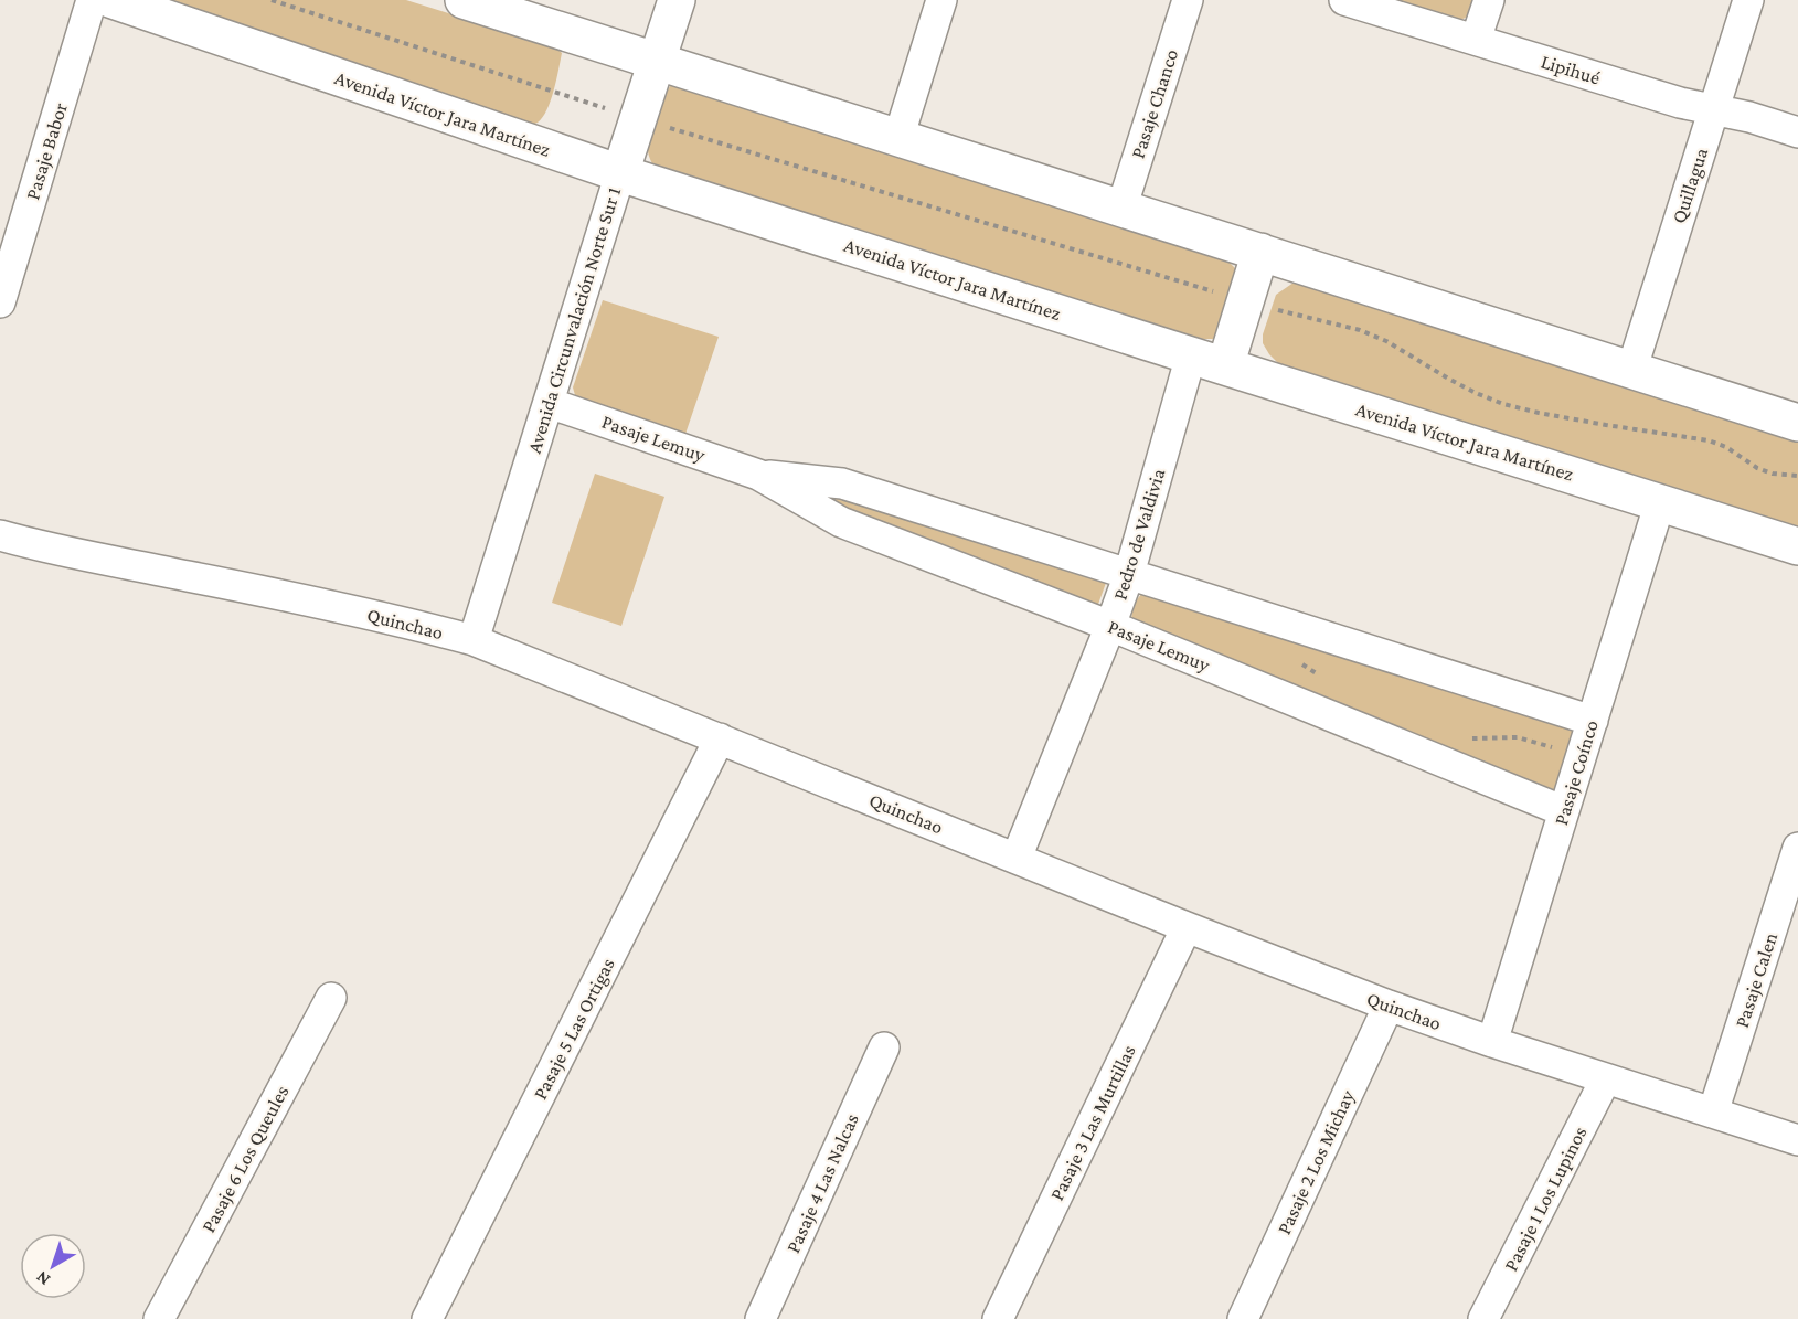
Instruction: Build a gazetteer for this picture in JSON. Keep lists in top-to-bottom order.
{
  "streets": {
    "main road": ["Avenida Víctor Jara Martínez", "Avenida Circunvalación Norte Sur 1"],
    "street": [
      "Lipihué",
      "Pasaje Chanco",
      "Pasaje Babor",
      "Quillagua",
      "Pasaje Lemuy",
      "Pedro de Valdivia",
      "Quinchao",
      "Pasaje Coínco",
      "Pasaje Calen",
      "Pasaje 5 Las Ortigas",
      "Pasaje 3 Las Murtillas",
      "Pasaje 6 Los Queules",
      "Pasaje 2 Los Michay",
      "Pasaje 4 Las Nalcas",
      "Pasaje 1 Los Lupinos"
    ]
  },
  "crossings": [
    ["Lipihué", "Quillagua"],
    ["Avenida Víctor Jara Martínez", "Avenida Circunvalación Norte Sur 1"],
    ["Avenida Víctor Jara Martínez", "Pedro de Valdivia"],
    ["Avenida Víctor Jara Martínez", "Pasaje Coínco"],
    ["Avenida Circunvalación Norte Sur 1", "Pasaje Lemuy"],
    ["Avenida Circunvalación Norte Sur 1", "Quinchao"],
    ["Pasaje Lemuy", "Pedro de Valdivia"],
    ["Pasaje Lemuy", "Pasaje Coínco"],
    ["Pedro de Valdivia", "Quinchao"],
    ["Quinchao", "Pasaje Coínco"],
    ["Quinchao", "Pasaje Calen"],
    ["Quinchao", "Pasaje 5 Las Ortigas"],
    ["Quinchao", "Pasaje 3 Las Murtillas"],
    ["Quinchao", "Pasaje 2 Los Michay"],
    ["Quinchao", "Pasaje 1 Los Lupinos"]
  ],
  "north": "bottom left"
}
